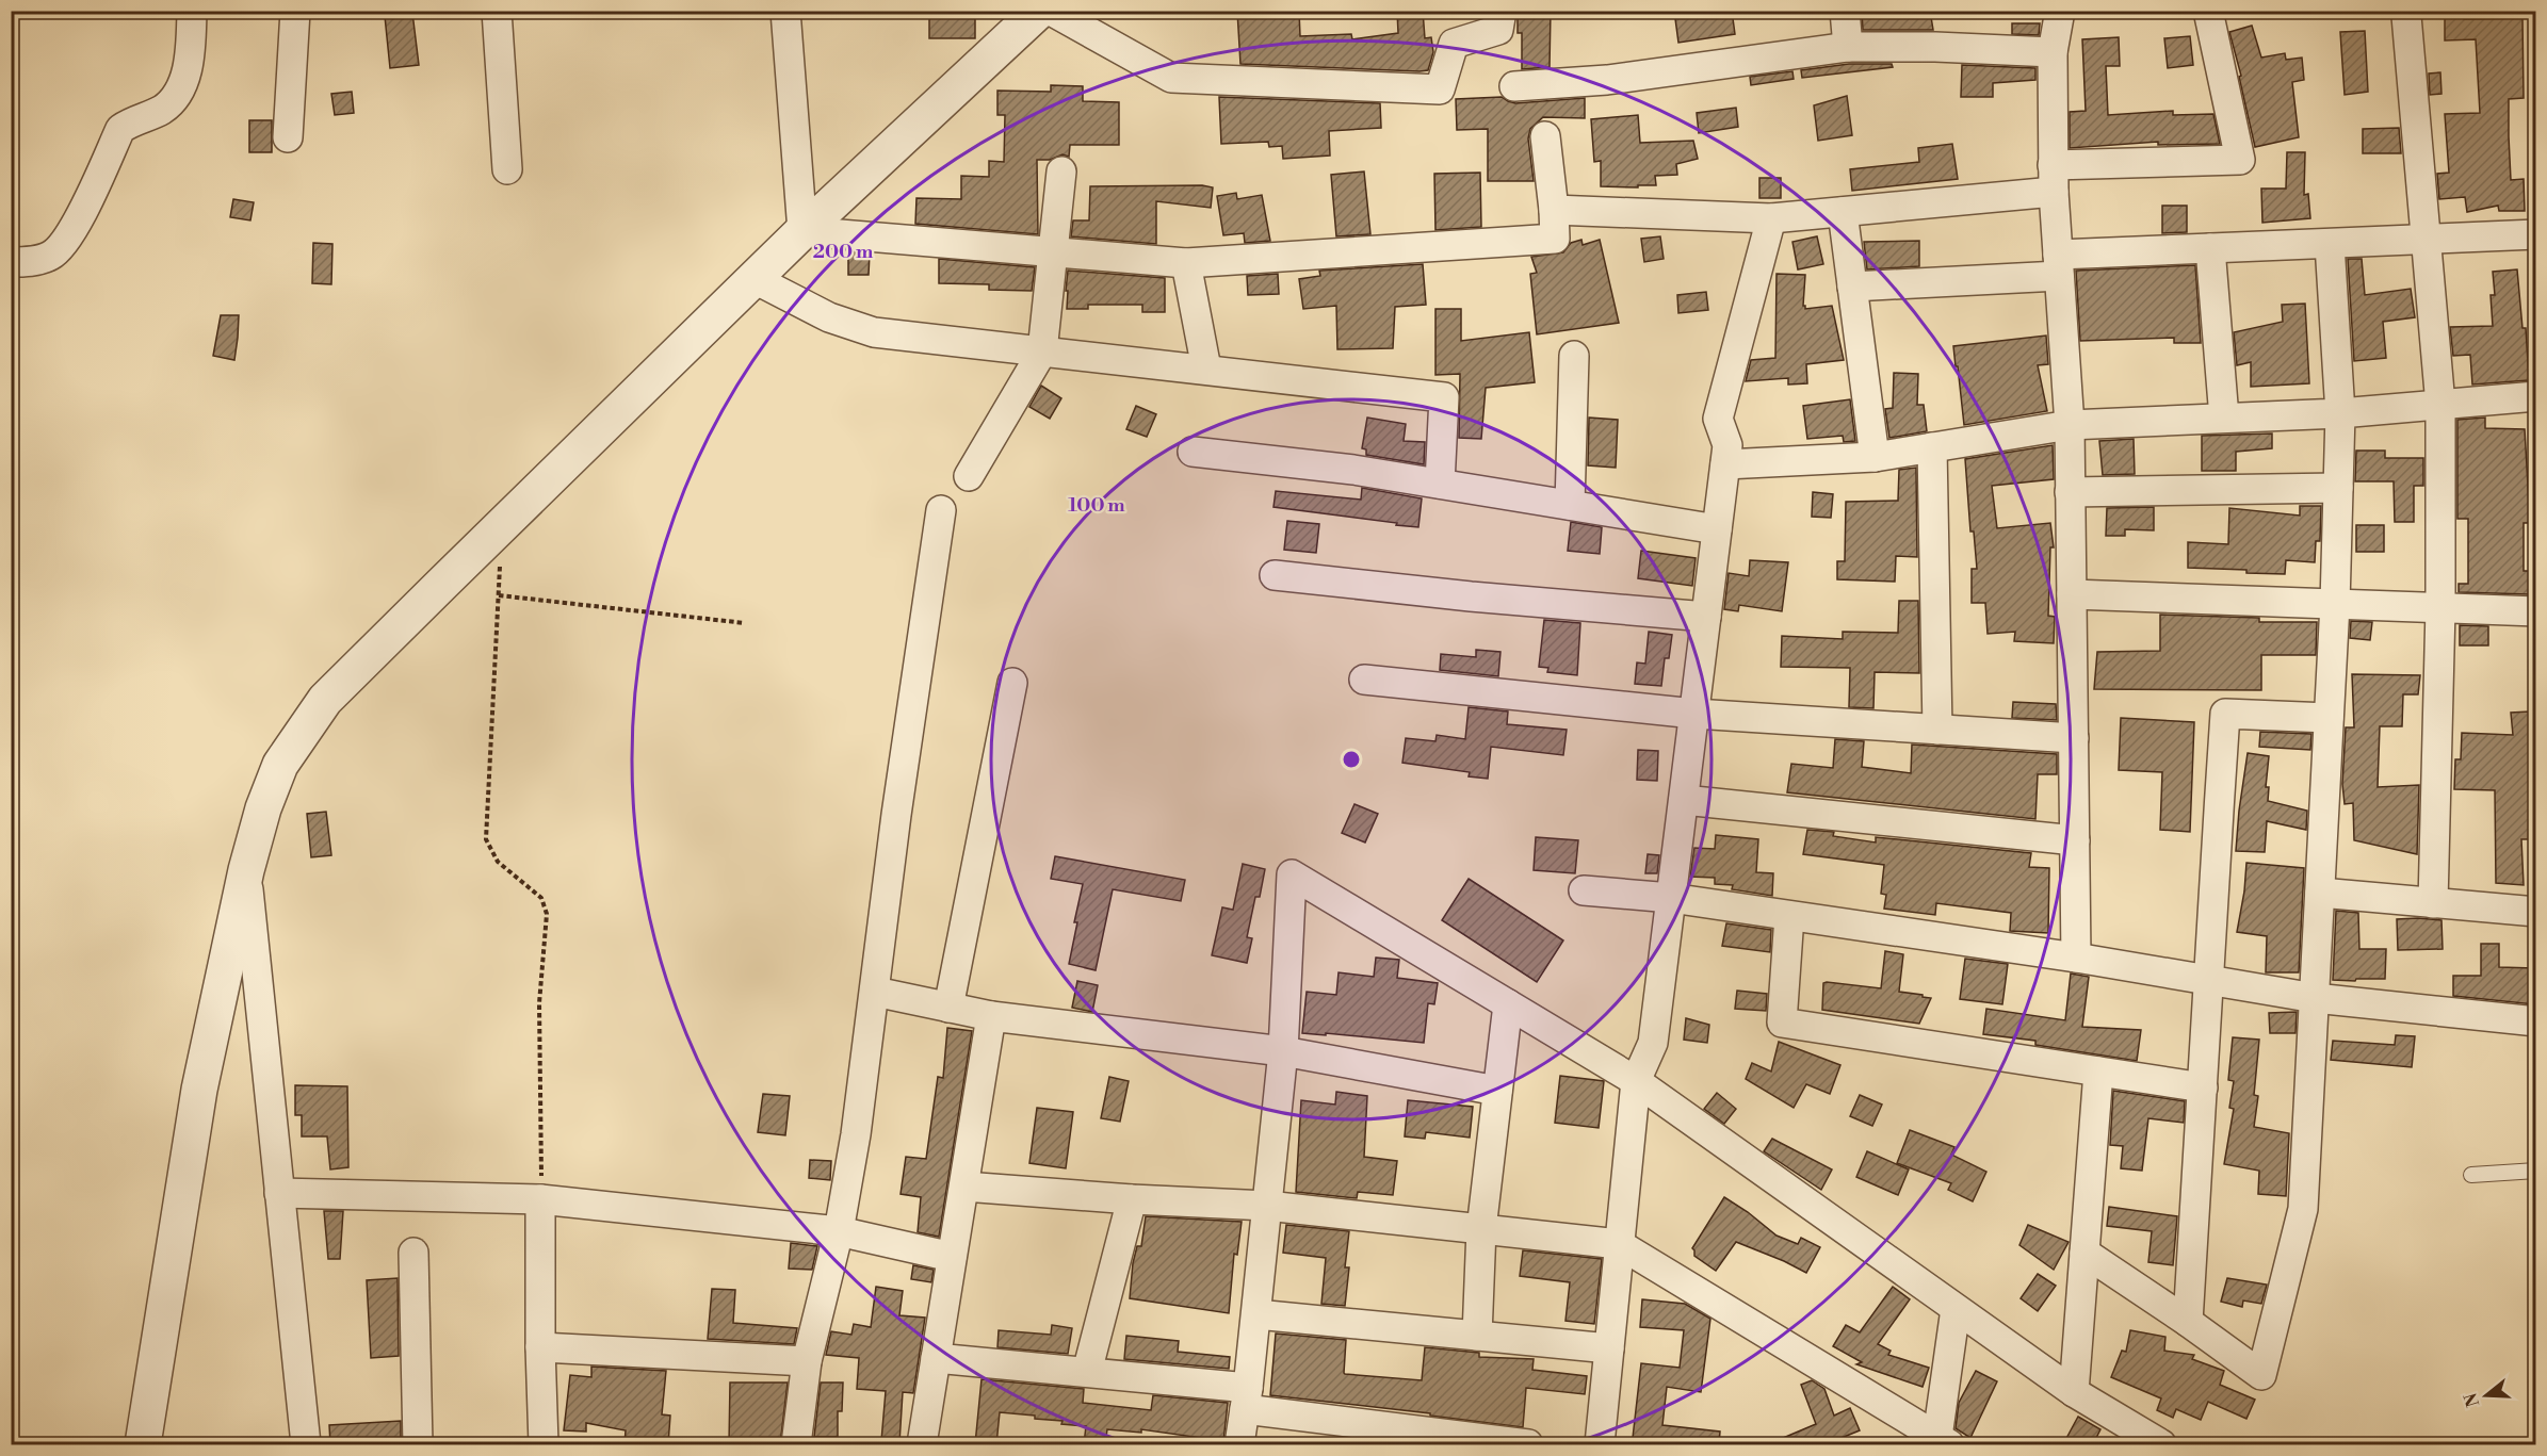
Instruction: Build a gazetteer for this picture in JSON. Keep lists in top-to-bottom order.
{
  "north": "left",
  "rings": ["200 m", "100 m"]
}
